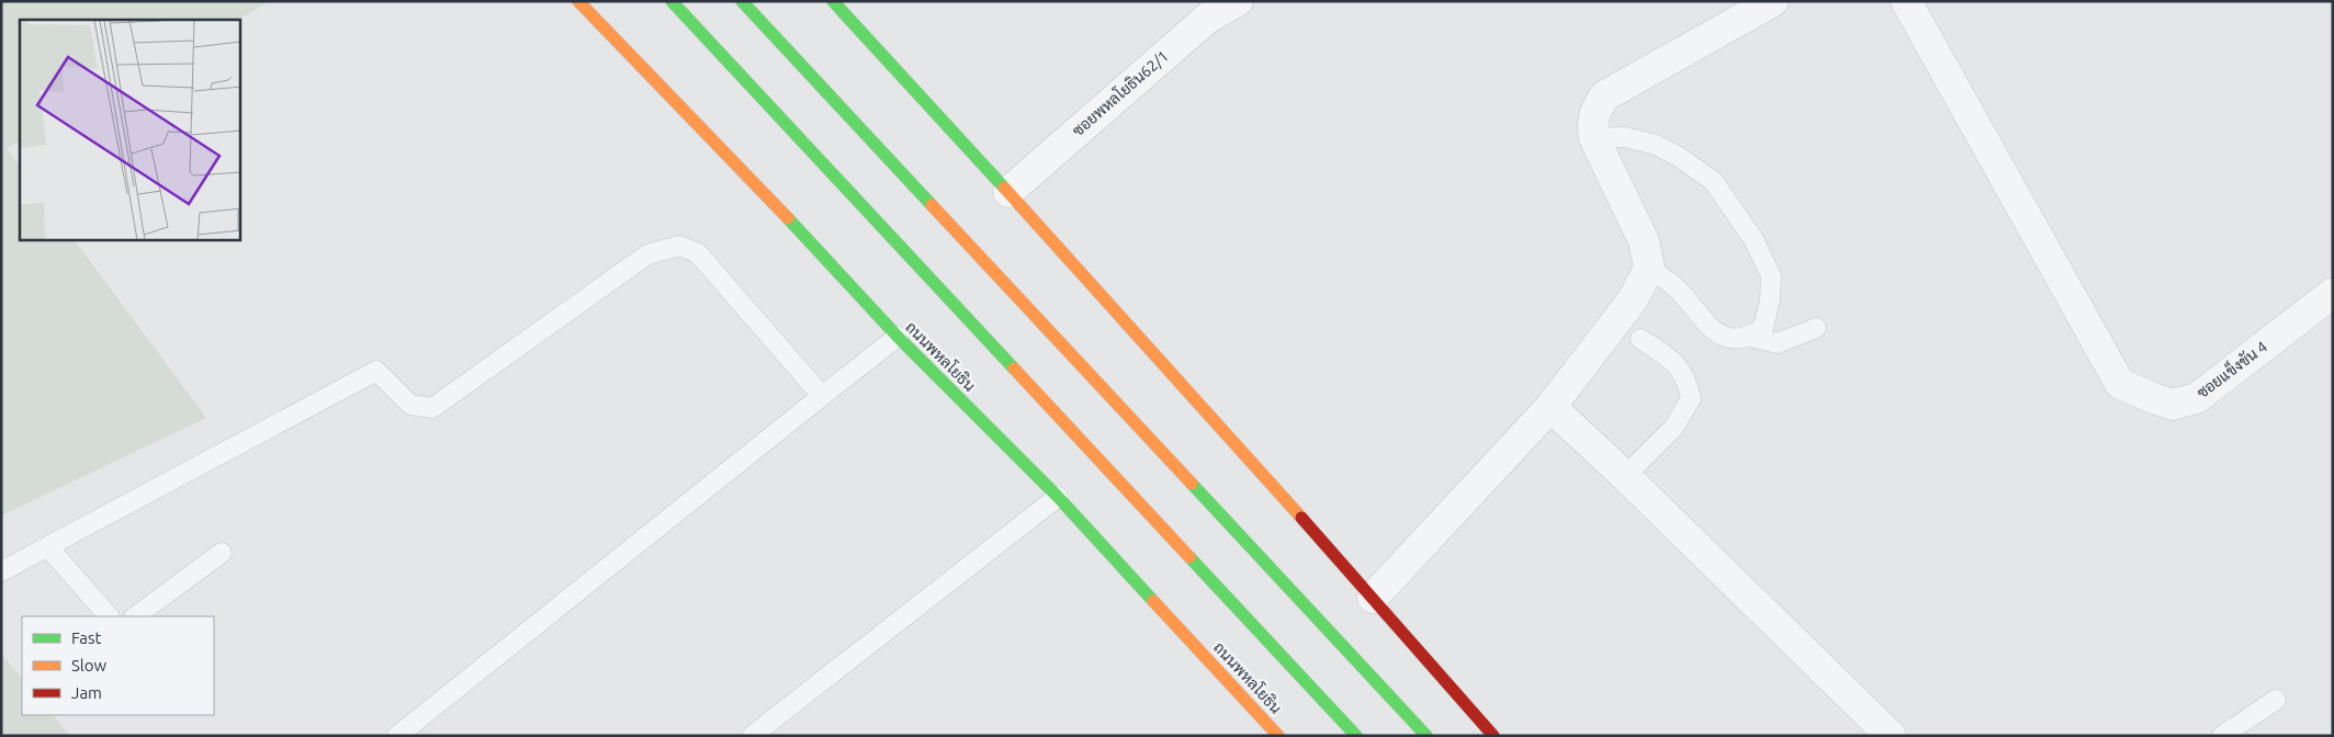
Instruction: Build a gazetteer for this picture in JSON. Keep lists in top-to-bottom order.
{
  "streets": {
    "main road": ["ถนนพหลโยธิน"],
    "street": ["ซอยพหลโยธิน62/1", "ซอยแข็งขัน 4"]
  },
  "legend": ["Fast", "Slow", "Jam"]
}
